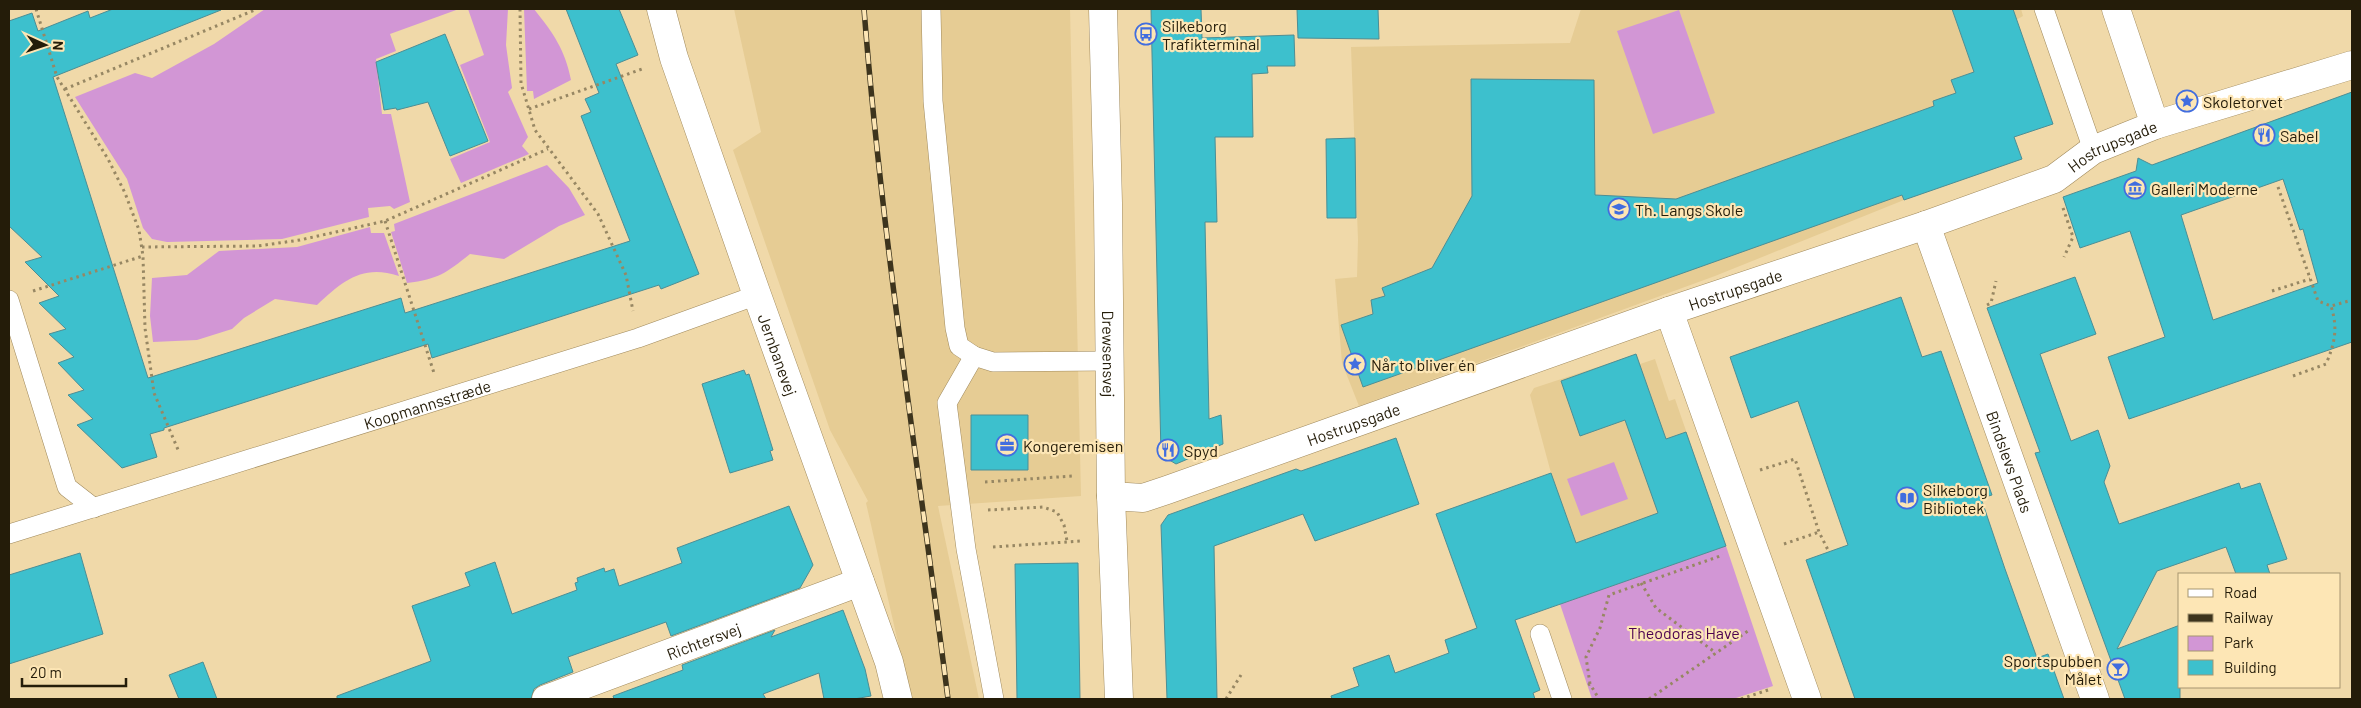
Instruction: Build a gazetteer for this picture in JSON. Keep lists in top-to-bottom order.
{
  "streets": {
    "street": [
      "Hostrupsgade",
      "Jernbanevej",
      "Drewsensvej",
      "Bindslevs Plads",
      "Richtersvej"
    ],
    "lane": ["Koopmannsstræde"]
  },
  "crossings": [
    ["Hostrupsgade", "Drewsensvej"],
    ["Hostrupsgade", "Bindslevs Plads"],
    ["Jernbanevej", "Koopmannsstræde"],
    ["Jernbanevej", "Richtersvej"]
  ],
  "parks": ["Theodoras Have"],
  "places": {
    "bus stop": ["Silkeborg Trafikterminal"],
    "place": ["Skoletorvet", "Når to bliver én"],
    "restaurant": ["Sabel", "Spyd"],
    "museum": ["Galleri Moderne"],
    "school or university": ["Th. Langs Skole"],
    "office": ["Kongeremisen"],
    "library": ["Silkeborg Bibliotek"],
    "bar": ["Sportspubben Målet"]
  },
  "legend": [
    "Road",
    "Railway",
    "Park",
    "Building"
  ],
  "scale_bar": "20 m",
  "north": "right"
}
